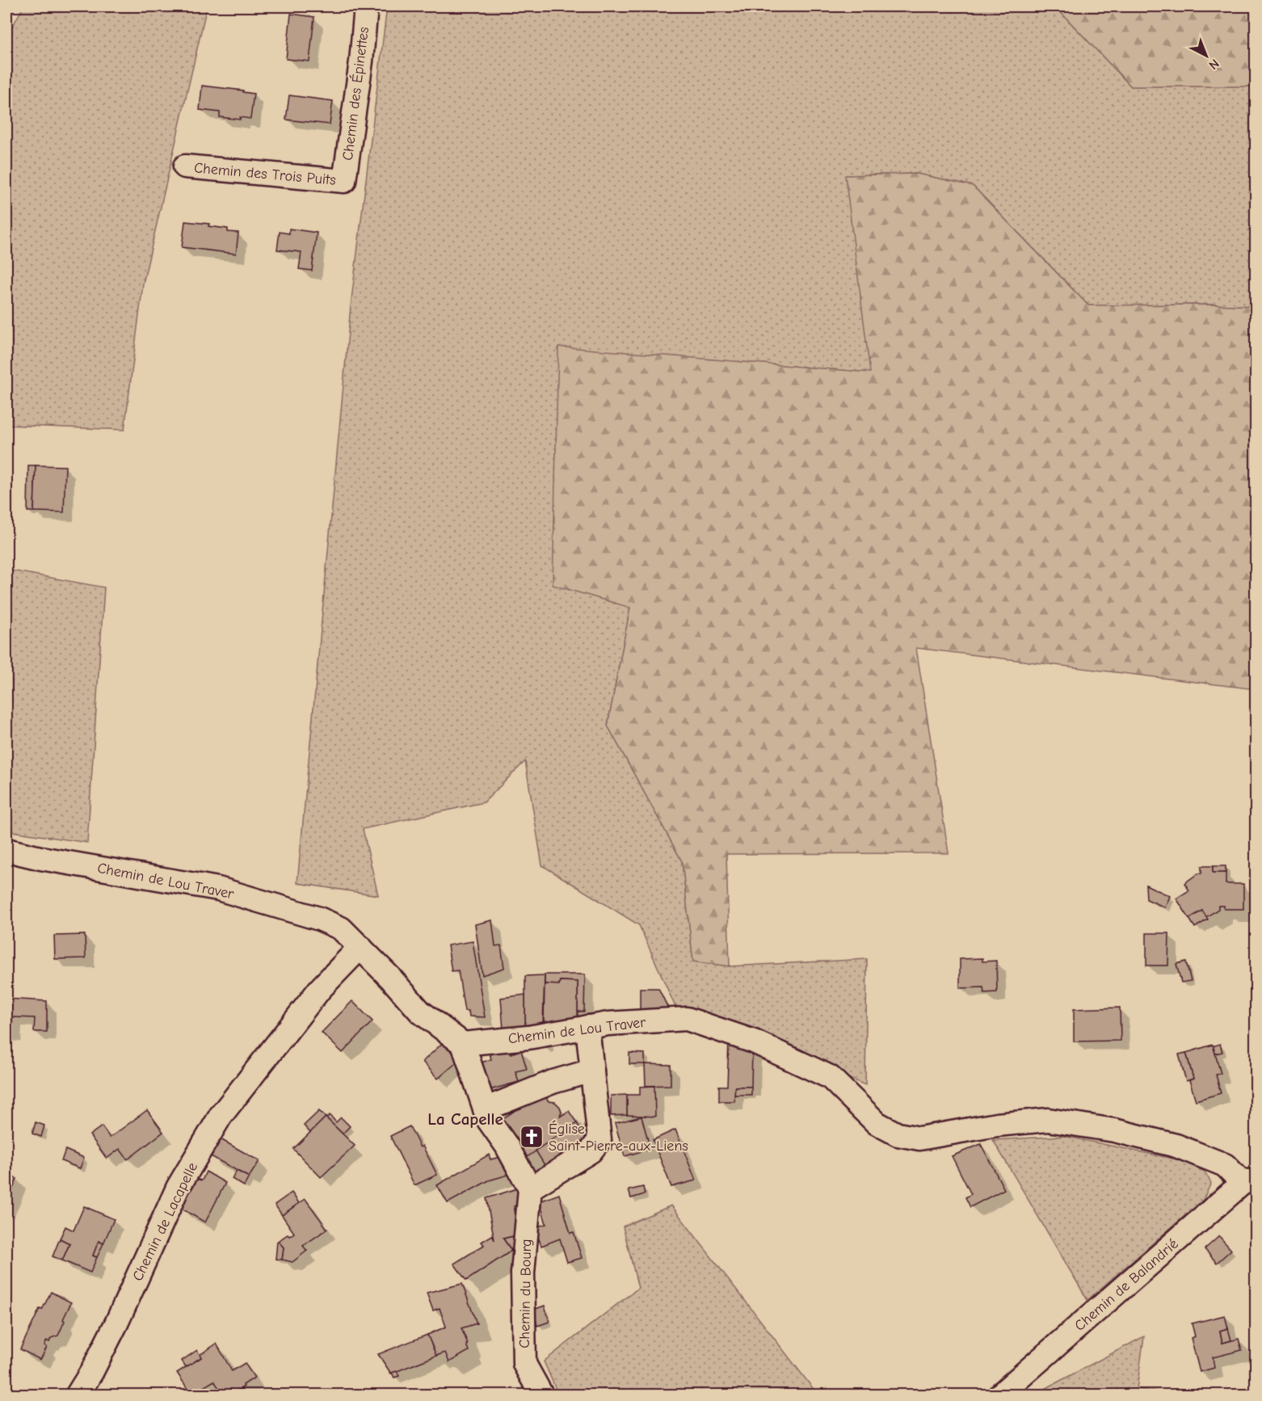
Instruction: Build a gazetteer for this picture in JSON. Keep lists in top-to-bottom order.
{
  "streets": {
    "street": [
      "Chemin des Épinettes",
      "Chemin des Trois Puits",
      "Chemin de Lou Traver",
      "Chemin de Lacapelle",
      "Chemin de Balandrié",
      "Chemin du Bourg"
    ]
  },
  "crossings": [
    ["Chemin des Épinettes", "Chemin des Trois Puits"],
    ["Chemin de Lou Traver", "Chemin de Lacapelle"],
    ["Chemin de Lou Traver", "Chemin de Balandrié"]
  ],
  "districts": ["La Capelle"],
  "places": {
    "church": ["Église Saint-Pierre-aux-Liens"]
  },
  "north": "bottom right"
}
